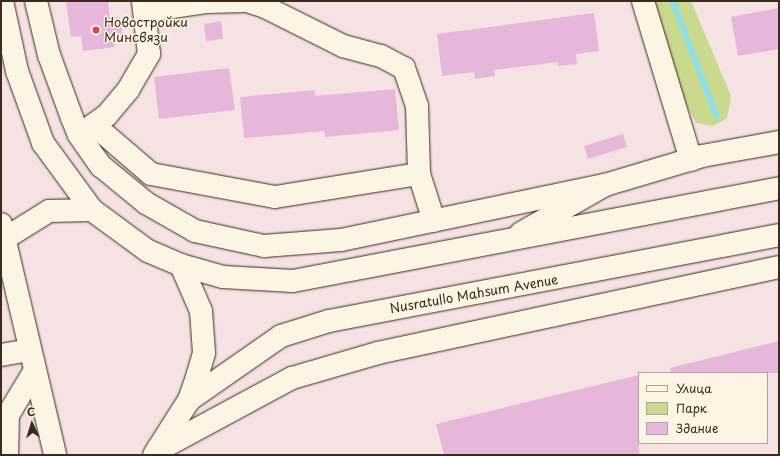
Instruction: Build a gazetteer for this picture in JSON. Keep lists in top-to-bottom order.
{
  "streets": {
    "main road": ["Nusratullo Mahsum Avenue"]
  },
  "places": ["Новостройки Минсвязи"],
  "legend": ["Улица", "Парк", "Здание"],
  "north": "top"
}
